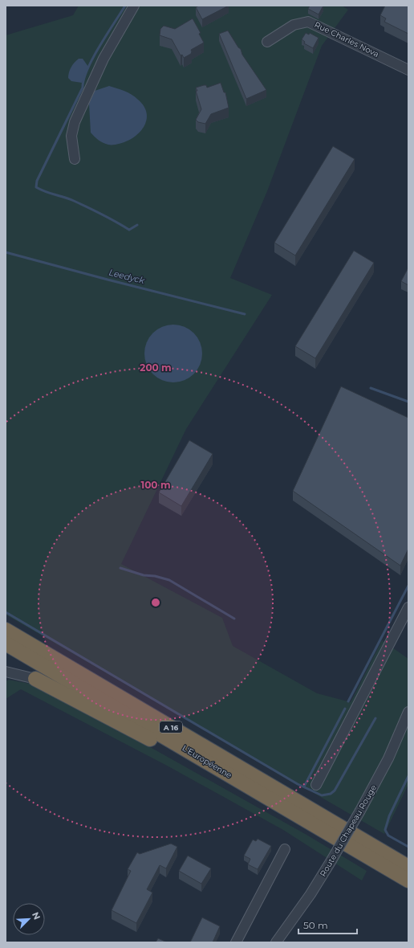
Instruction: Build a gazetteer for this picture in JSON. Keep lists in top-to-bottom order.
{
  "streets": {
    "highway": ["A 16", "L'Européenne"],
    "street": ["Rue Charles Nova", "Route du Chapeau Rouge"]
  },
  "water": ["Leedyck"],
  "scale_bar": "50 m",
  "north": "top right",
  "rings": ["200 m", "100 m"]
}
